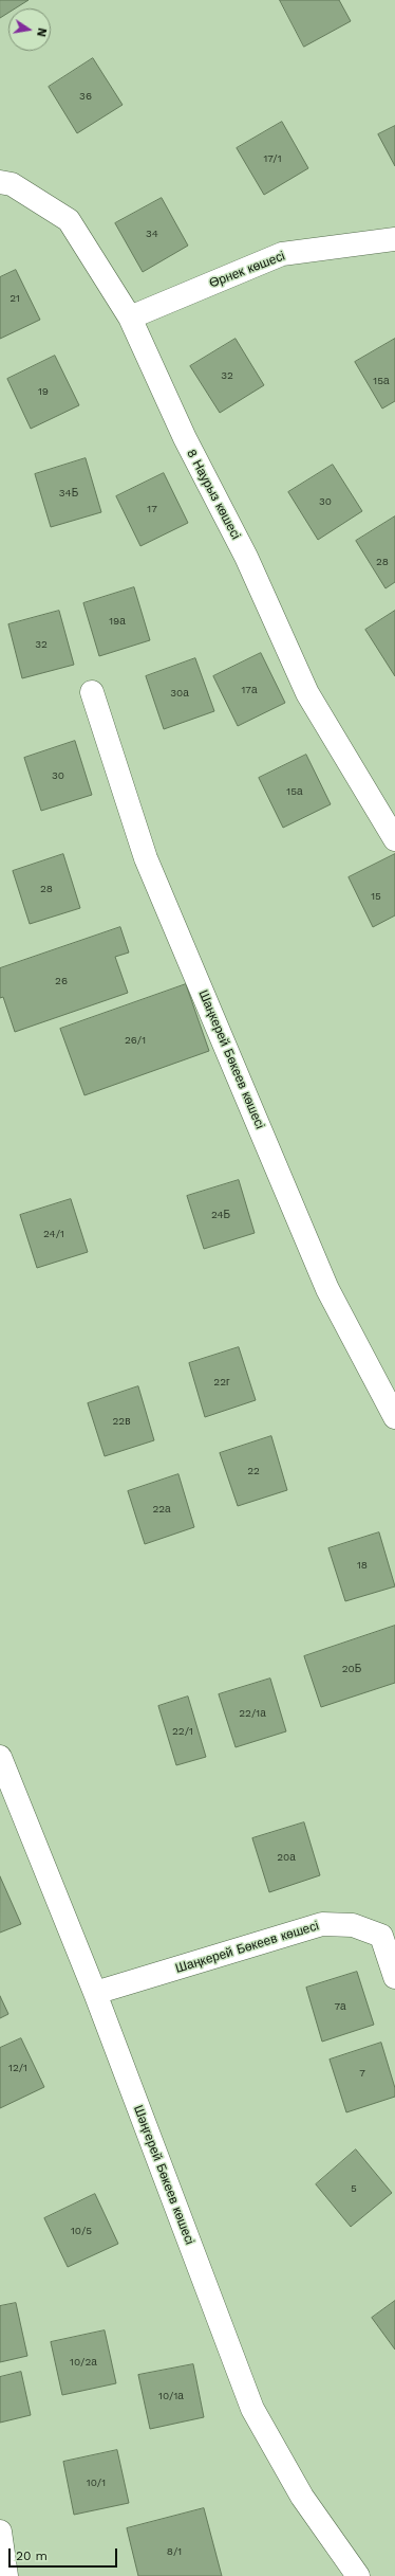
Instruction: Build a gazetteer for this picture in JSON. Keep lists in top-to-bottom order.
{
  "streets": {
    "street": [
      "Өрнек көшесі",
      "8 Наурыз көшесі",
      "Шаңкерей Бөкеев көшесі",
      "Шәңгерей Бөкеев көшесі"
    ]
  },
  "crossings": [
    ["Өрнек көшесі", "8 Наурыз көшесі"],
    ["Шаңкерей Бөкеев көшесі", "Шәңгерей Бөкеев көшесі"]
  ],
  "house_numbers": [
    "36",
    "17/1",
    "34",
    "21",
    "32",
    "15а",
    "19",
    "34Б",
    "30",
    "17",
    "28",
    "19а",
    "32",
    "17а",
    "30а",
    "30",
    "15а",
    "28",
    "15",
    "26",
    "26/1",
    "24Б",
    "24/1",
    "22г",
    "22в",
    "22",
    "22а",
    "18",
    "20Б",
    "22/1а",
    "22/1",
    "20а",
    "7а",
    "12/1",
    "7",
    "5",
    "10/5",
    "10/2а",
    "10/1а",
    "10/1",
    "8/1"
  ],
  "scale_bar": "20 m",
  "north": "right"
}
